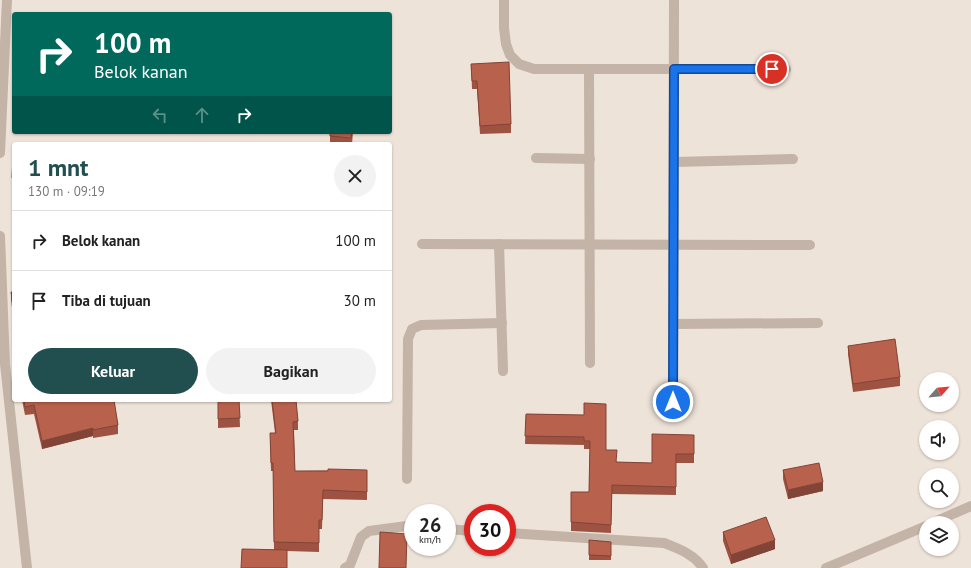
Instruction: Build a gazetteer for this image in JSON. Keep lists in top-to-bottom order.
{
  "north": "top right",
  "page": {
    "turn": ["100 m", "Belok kanan"],
    "heading": ["1 mnt", "130 m · 09:19"],
    "list": [
      {
        "name": "Belok kanan",
        "value": "100 m"
      },
      {
        "name": "Tiba di tujuan",
        "value": "30 m"
      }
    ],
    "buttons": ["Keluar", "Bagikan"],
    "speed": "26 km/h",
    "limit": "30"
  }
}
